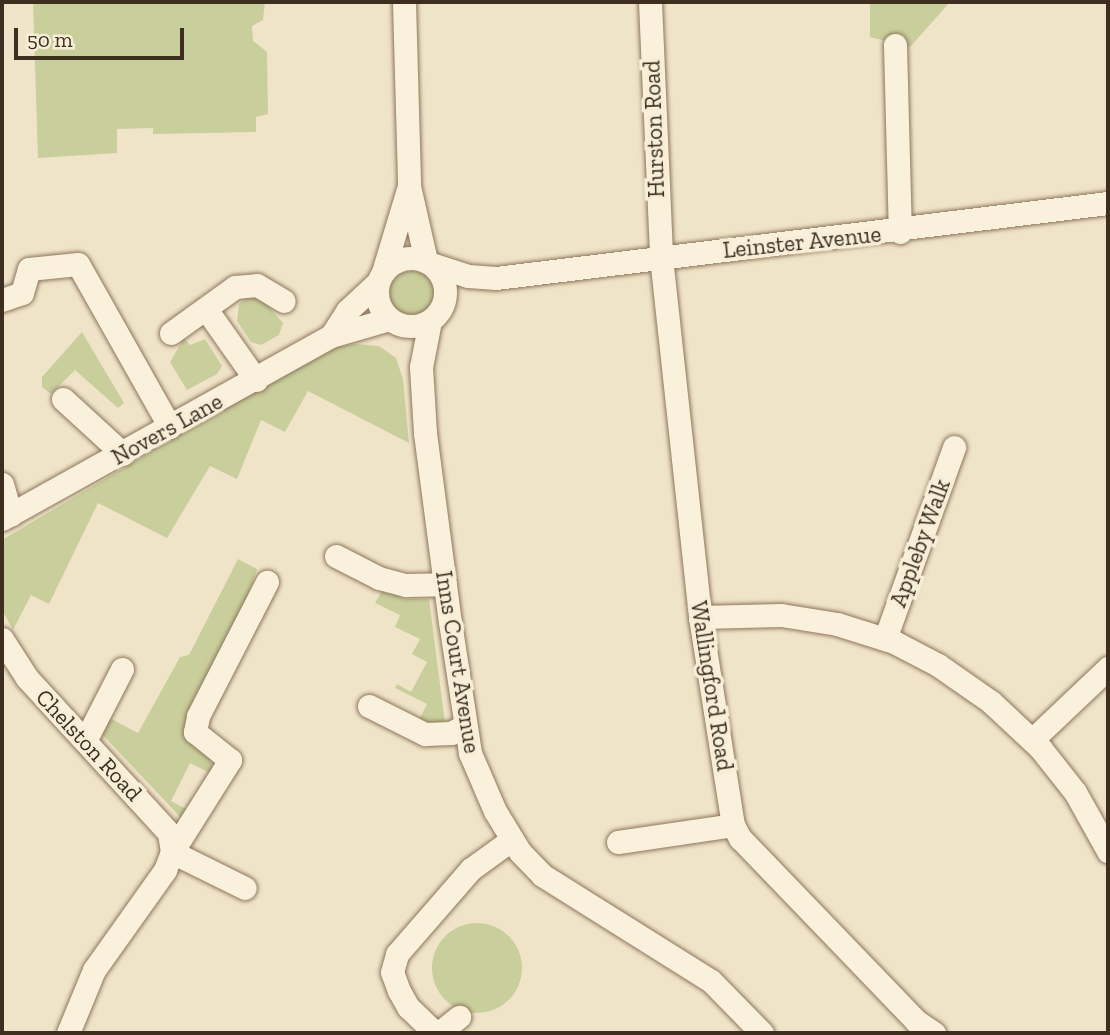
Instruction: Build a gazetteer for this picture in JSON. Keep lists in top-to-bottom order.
{
  "streets": {
    "street": [
      "Hurston Road",
      "Leinster Avenue",
      "Novers Lane",
      "Appleby Walk",
      "Inns Court Avenue",
      "Wallingford Road",
      "Chelston Road"
    ]
  },
  "crossings": [
    ["Hurston Road", "Leinster Avenue"],
    ["Hurston Road", "Wallingford Road"],
    ["Leinster Avenue", "Novers Lane"],
    ["Leinster Avenue", "Inns Court Avenue"],
    ["Leinster Avenue", "Wallingford Road"],
    ["Novers Lane", "Inns Court Avenue"]
  ],
  "scale_bar": "50 m"
}
